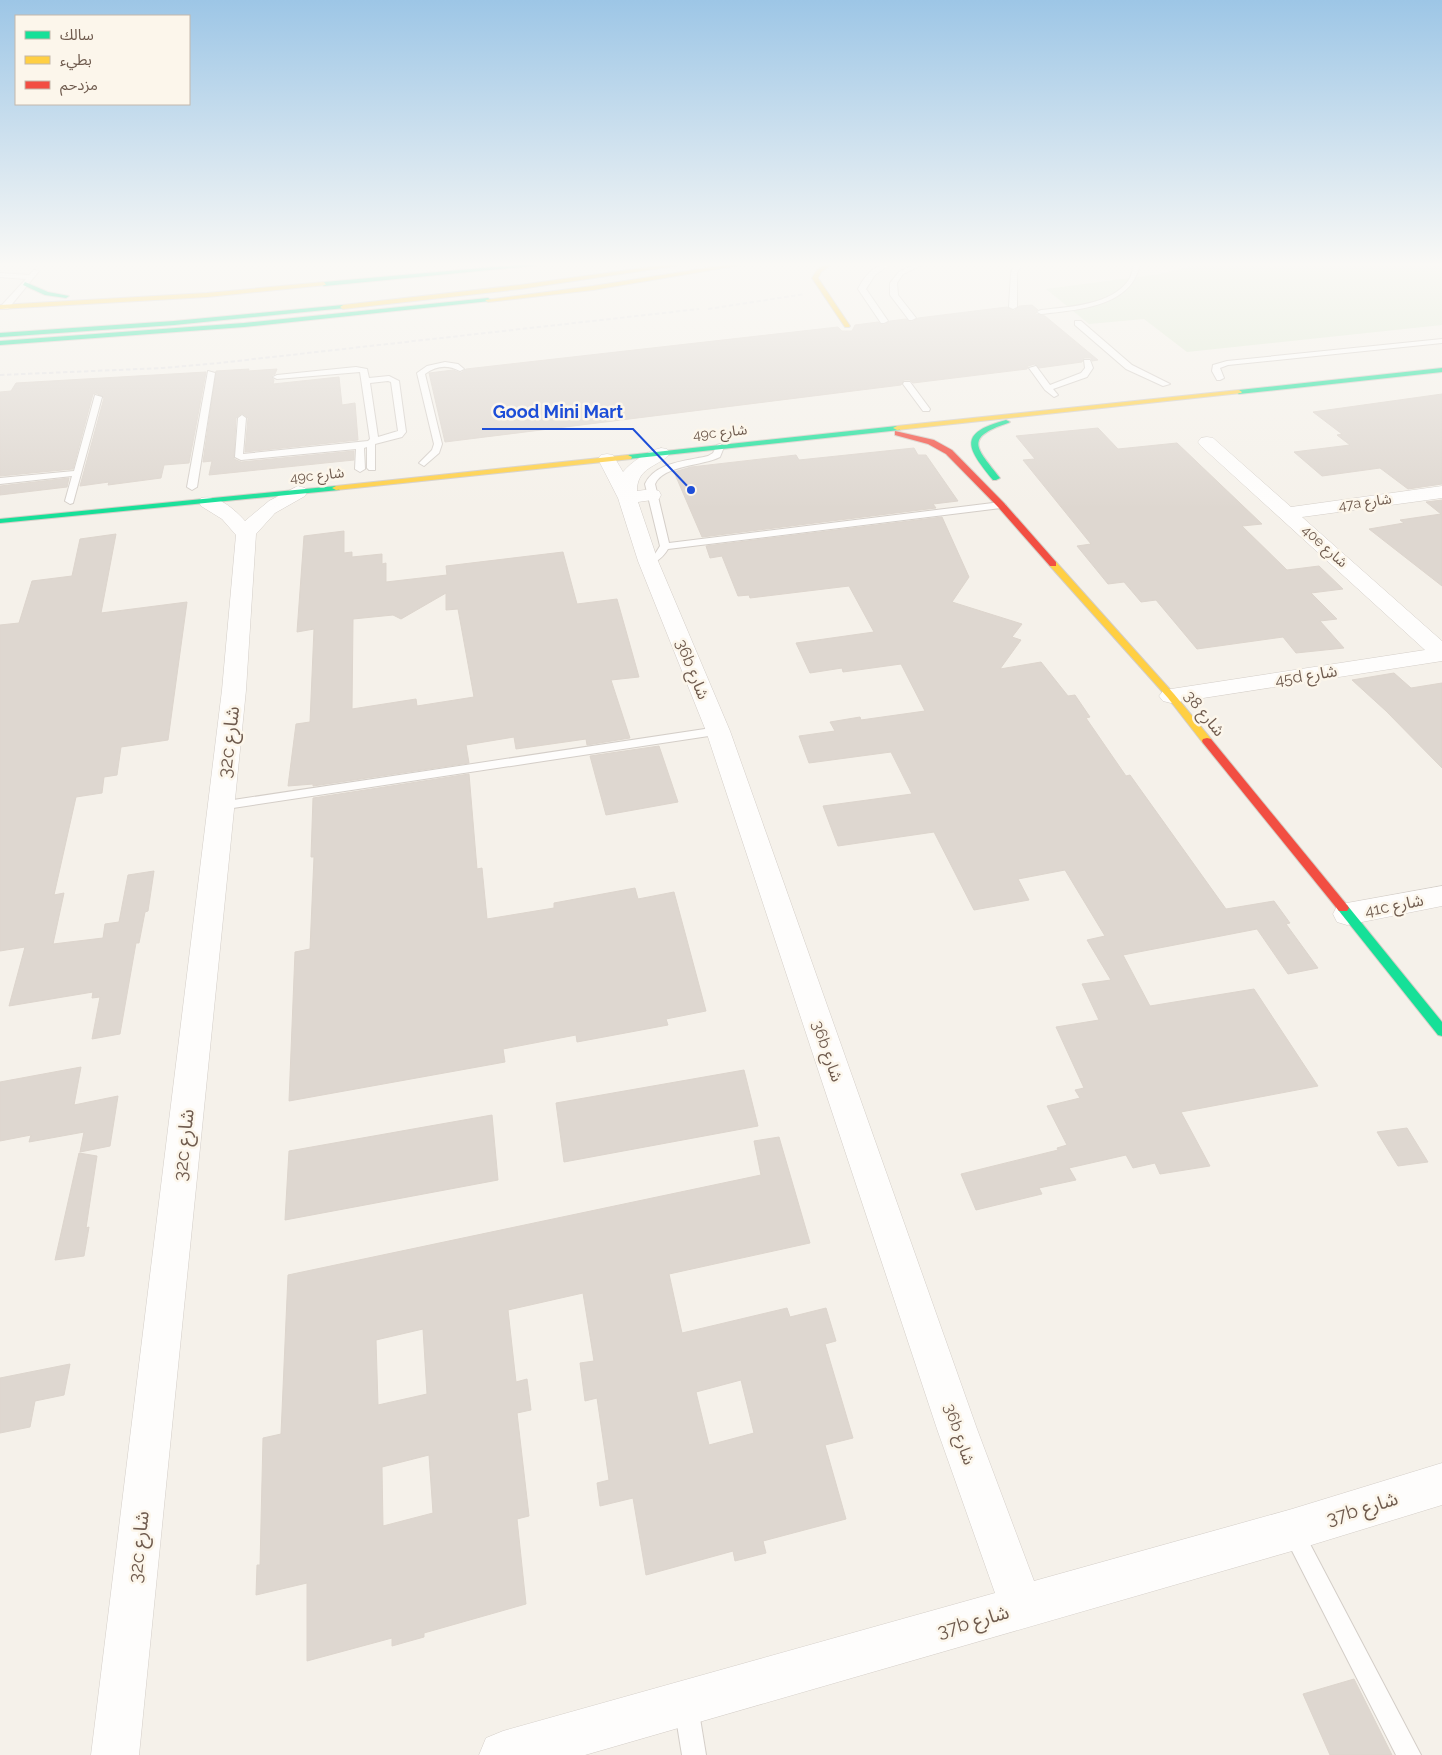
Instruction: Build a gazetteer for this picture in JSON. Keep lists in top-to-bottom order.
{
  "streets": {
    "main road": ["49c شارع", "شارع 38"],
    "street": [
      "47a شارع",
      "40e شارع",
      "36b شارع",
      "45d شارع",
      "32c شارع",
      "41c شارع",
      "37b شارع"
    ]
  },
  "crossings": [
    ["49c شارع", "36b شارع"],
    ["49c شارع", "شارع 38"],
    ["47a شارع", "40e شارع"],
    ["40e شارع", "45d شارع"],
    ["36b شارع", "37b شارع"],
    ["45d شارع", "شارع 38"],
    ["شارع 38", "41c شارع"]
  ],
  "places": ["Good Mini Mart"],
  "legend": ["سالك", "بطيء", "مزدحم"]
}
